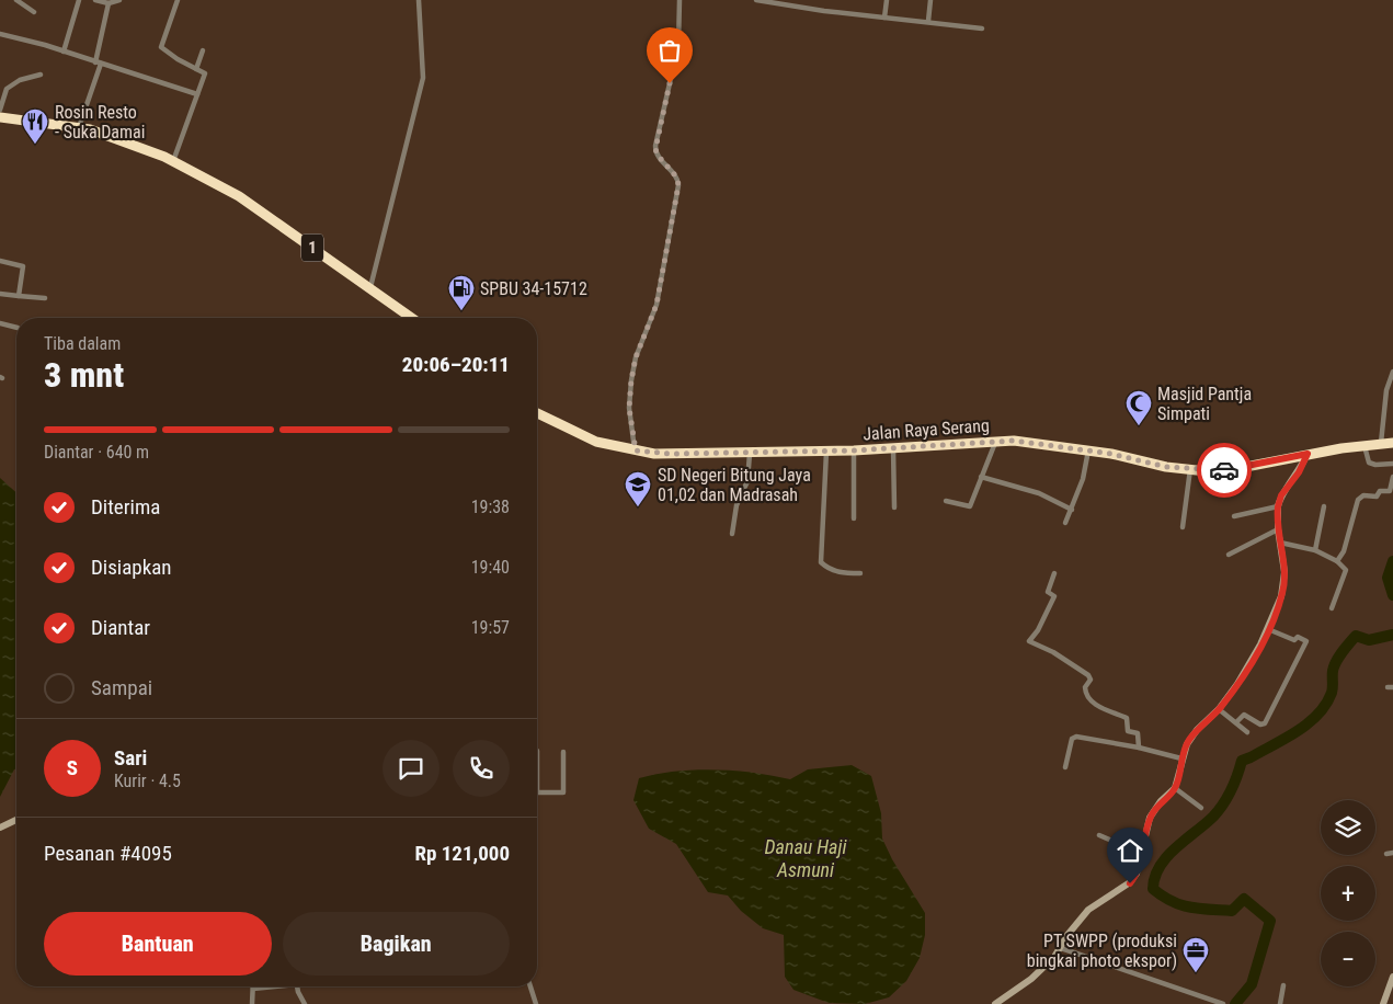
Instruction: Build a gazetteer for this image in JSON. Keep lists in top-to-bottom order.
{
  "streets": {
    "highway": ["1", "Jalan Raya Serang"]
  },
  "water": ["Danau Haji Asmuni"],
  "places": {
    "restaurant": ["Rosin Resto - Suka Damai"],
    "fuel station": ["SPBU 34-15712"],
    "mosque": ["Masjid Pantja Simpati"],
    "school or university": ["SD Negeri Bitung Jaya 01,02 dan Madrasah"],
    "office": ["PT SWPP (produksi bingkai photo ekspor)"]
  },
  "page": {
    "heading": ["3 mnt", "Tiba dalam", "20:06–20:11"],
    "panel": [
      "Sari",
      "Kurir · 4.5",
      "Pesanan #4095",
      "Rp 121,000"
    ],
    "bar": "Diantar · 640 m",
    "list": [
      ["Diterima", "19:38"],
      ["Disiapkan", "19:40"],
      ["Diantar", "19:57"],
      "Sampai"
    ],
    "round": "S",
    "map_buttons": ["+", "−"],
    "buttons": ["Bantuan", "Bagikan"]
  }
}
